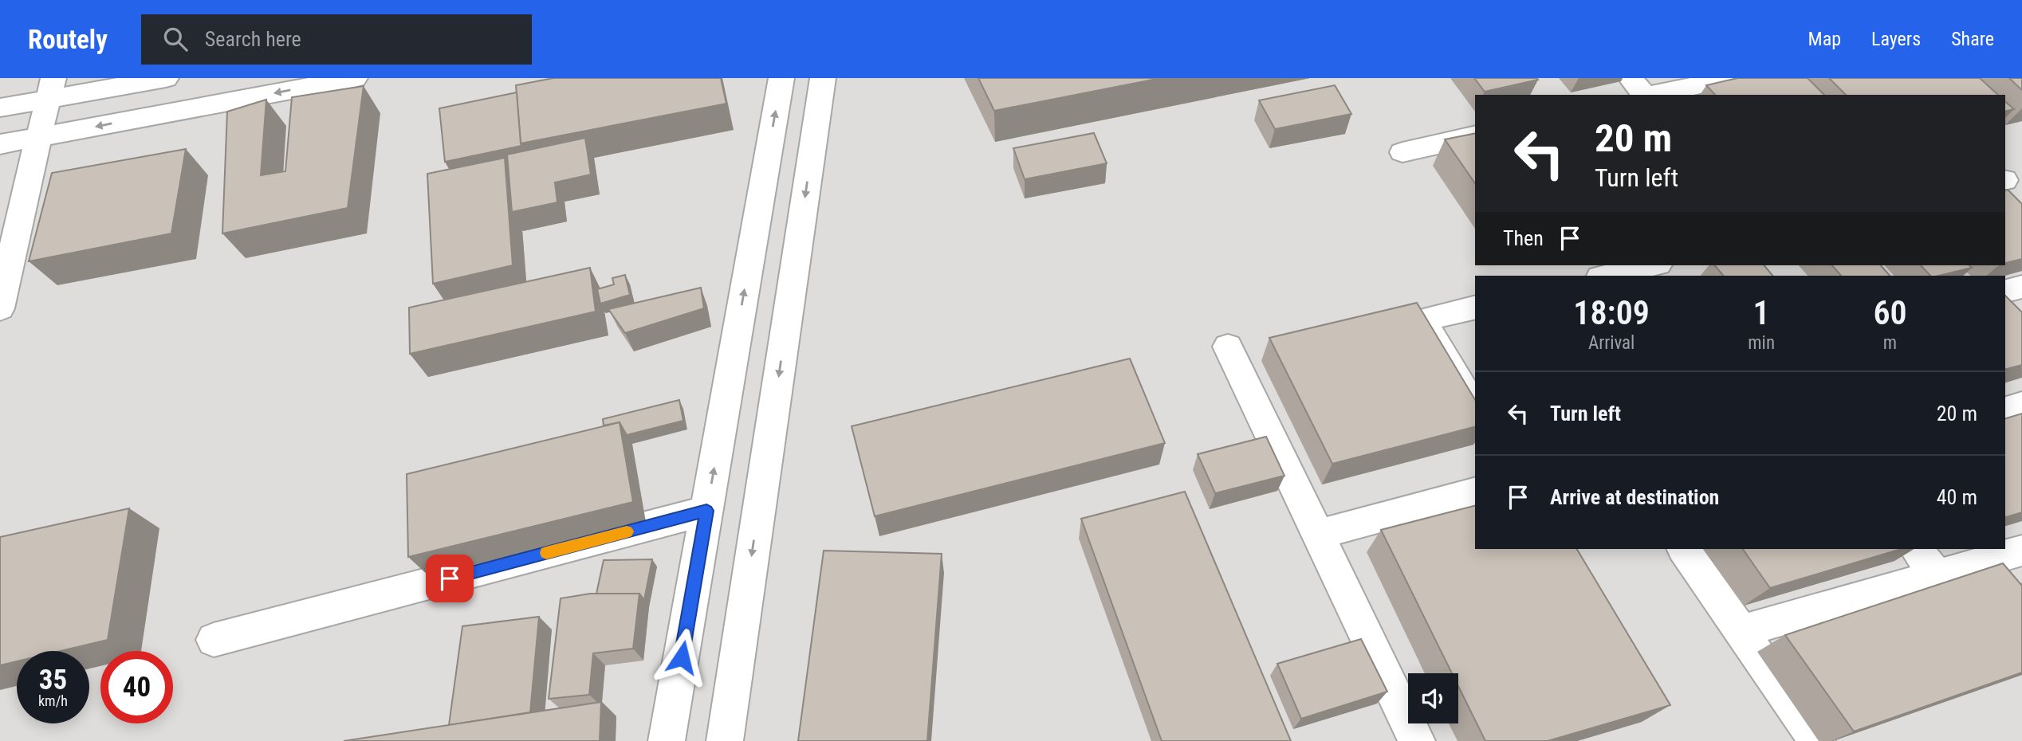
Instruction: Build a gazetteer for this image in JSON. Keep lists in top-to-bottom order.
{
  "page": {
    "header": "Routely",
    "search": "Search here",
    "nav": ["Map", "Layers", "Share"],
    "turn": ["20 m", "Turn left"],
    "then": "Then",
    "eta": [
      "18:09",
      "Arrival",
      "1",
      "min",
      "60",
      "m"
    ],
    "list": [
      {
        "name": "Turn left",
        "value": "20 m"
      },
      {
        "name": "Arrive at destination",
        "value": "40 m"
      }
    ],
    "speed": "35 km/h",
    "limit": "40"
  }
}
